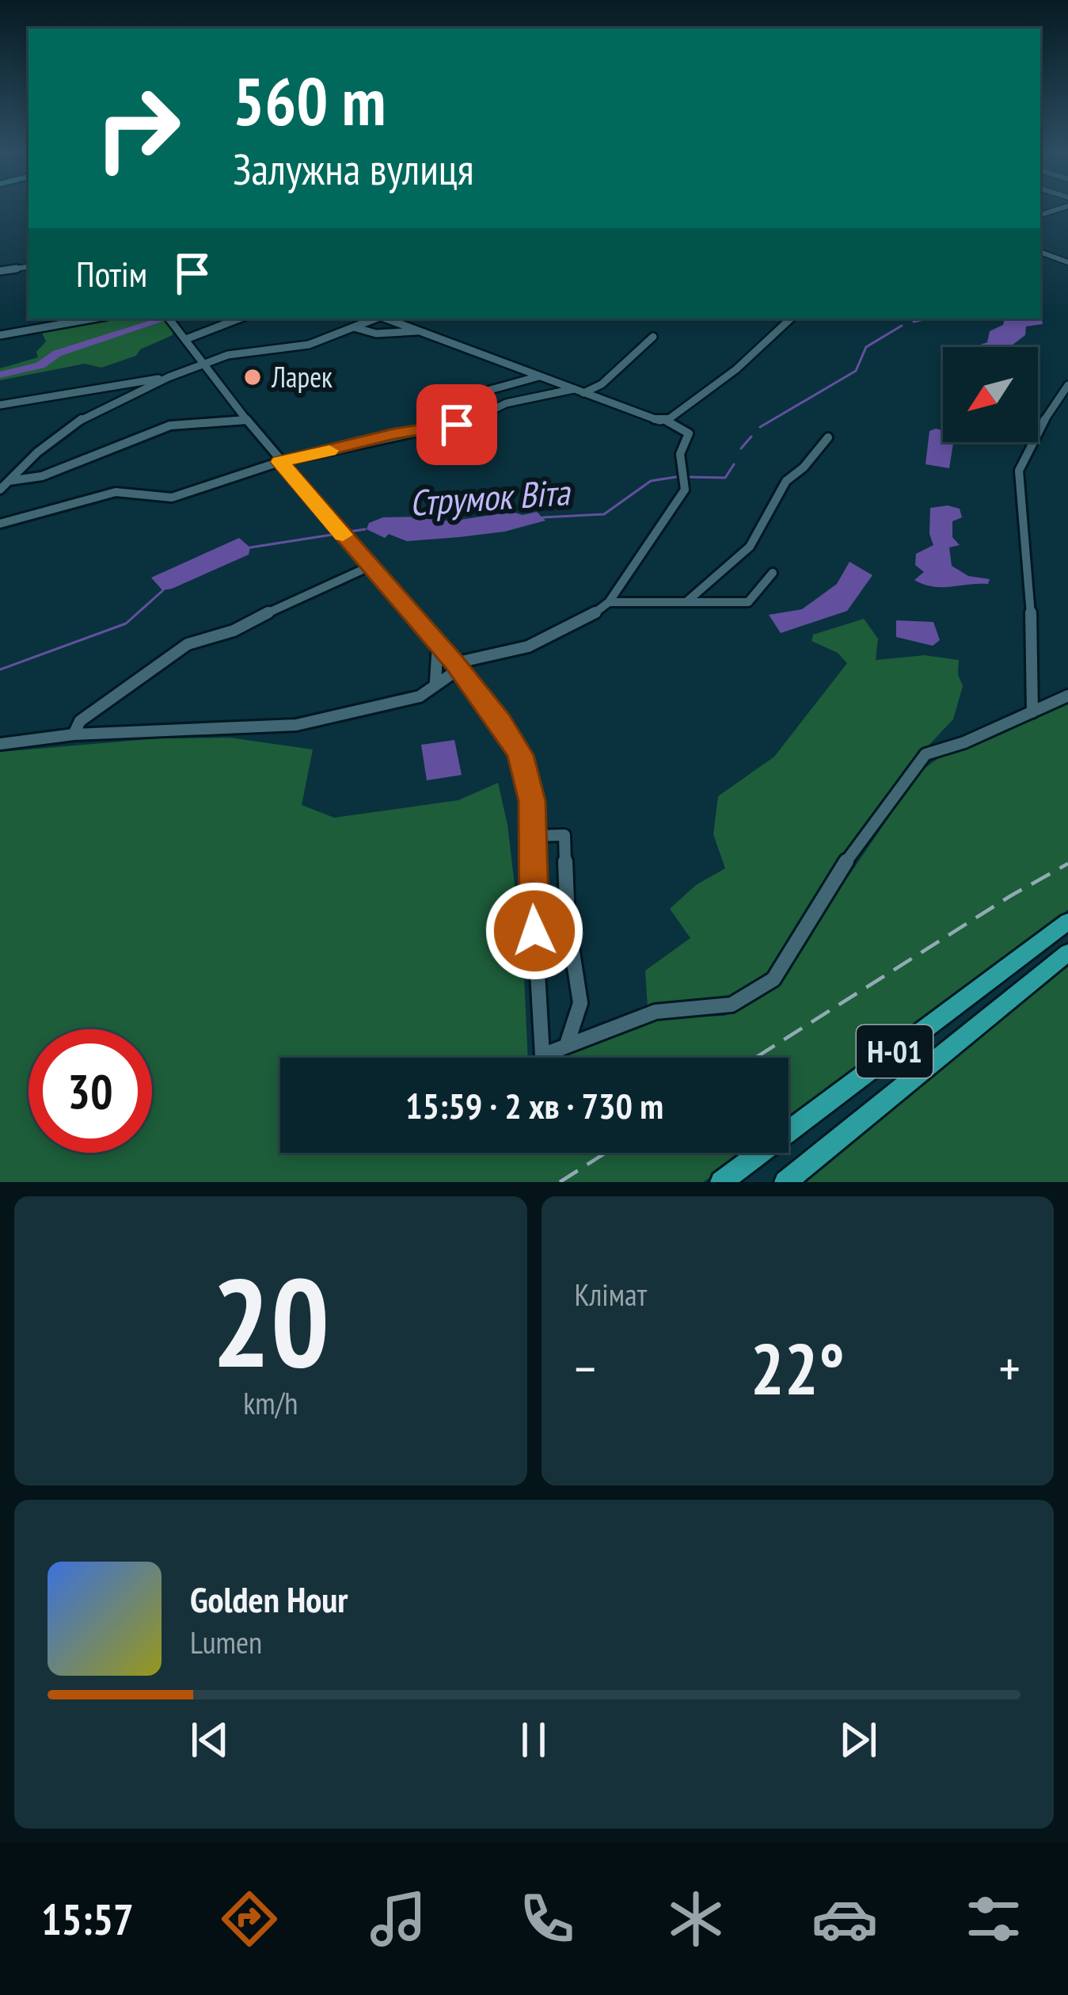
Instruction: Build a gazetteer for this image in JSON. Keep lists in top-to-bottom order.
{
  "streets": {
    "main road": ["Н-01"]
  },
  "water": ["Струмок Віта"],
  "places": ["Ларек"],
  "north": "bottom left",
  "page": {
    "turn": ["560 m", "Залужна вулиця"],
    "then": "Потім",
    "limit": "30",
    "trip": "15:59 · 2 хв · 730 m",
    "tile": [
      ["20", "km/h"],
      "Клімат"
    ],
    "heat": ["−", "22°", "+"],
    "song": ["Golden Hour", "Lumen"],
    "tabs": "15:57"
  }
}
